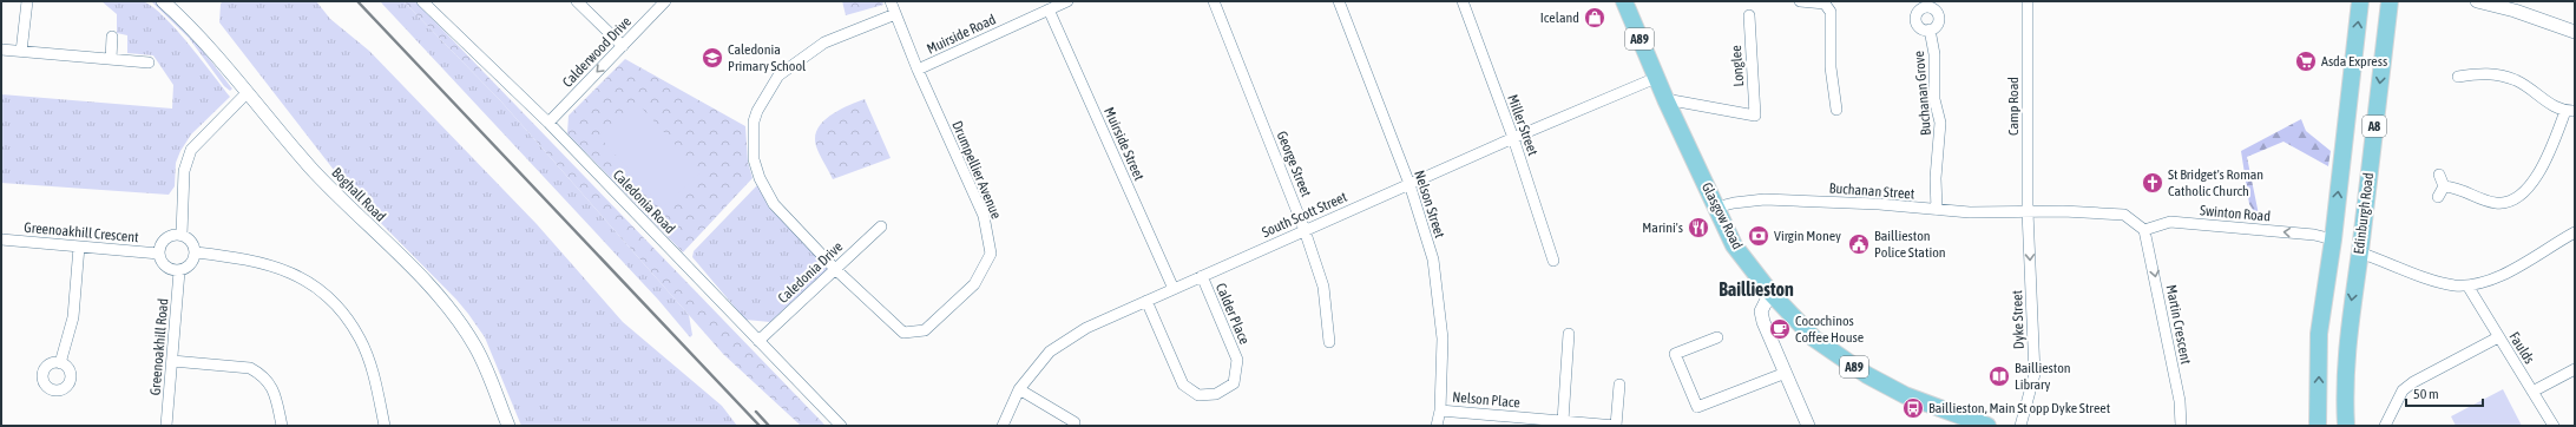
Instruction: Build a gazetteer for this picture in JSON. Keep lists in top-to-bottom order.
{
  "streets": {
    "main road": [
      "A89",
      "A8",
      "Edinburgh Road",
      "Glasgow Road"
    ],
    "street": [
      "Muirside Road",
      "Calderwood Drive",
      "Longlee",
      "Buchanan Grove",
      "Camp Road",
      "Miller Street",
      "Muirside Street",
      "George Street",
      "Drumpellier Avenue",
      "Buchanan Street",
      "Boghall Road",
      "Caledonia Road",
      "Nelson Street",
      "Swinton Road",
      "South Scott Street",
      "Greenoakhill Crescent",
      "Caledonia Drive",
      "Calder Place",
      "Dyke Street",
      "Martin Crescent",
      "Greenoakhill Road",
      "Faulds",
      "Nelson Place"
    ]
  },
  "crossings": [
    ["Muirside Road", "Muirside Street"],
    ["Muirside Road", "Drumpellier Avenue"],
    ["Calderwood Drive", "Caledonia Road"],
    ["Longlee", "Glasgow Road"],
    ["Buchanan Grove", "Buchanan Street"],
    ["Camp Road", "Buchanan Street"],
    ["Camp Road", "Dyke Street"],
    ["Miller Street", "South Scott Street"],
    ["Muirside Street", "South Scott Street"],
    ["George Street", "South Scott Street"],
    ["Drumpellier Avenue", "Caledonia Drive"],
    ["Buchanan Street", "Glasgow Road"],
    ["Buchanan Street", "Dyke Street"],
    ["Caledonia Road", "Caledonia Drive"],
    ["Nelson Street", "South Scott Street"],
    ["Nelson Street", "Nelson Place"],
    ["Swinton Road", "Edinburgh Road"],
    ["Swinton Road", "Martin Crescent"],
    ["South Scott Street", "Glasgow Road"],
    ["South Scott Street", "Calder Place"],
    ["Greenoakhill Crescent", "Greenoakhill Road"]
  ],
  "one_way": [
    "Calderwood Drive",
    "Swinton Road",
    "Dyke Street",
    "Martin Crescent"
  ],
  "districts": ["Baillieston"],
  "places": {
    "shop": ["Iceland"],
    "school or university": ["Caledonia Primary School"],
    "supermarket": ["Asda Express"],
    "church": ["St Bridget's Roman Catholic Church"],
    "restaurant": ["Marini's"],
    "bank": ["Virgin Money"],
    "public building": ["Baillieston Police Station"],
    "cafe": ["Cocochinos Coffee House"],
    "library": ["Baillieston Library"],
    "bus stop": ["Baillieston, Main St opp Dyke Street"]
  },
  "scale_bar": "50 m"
}
